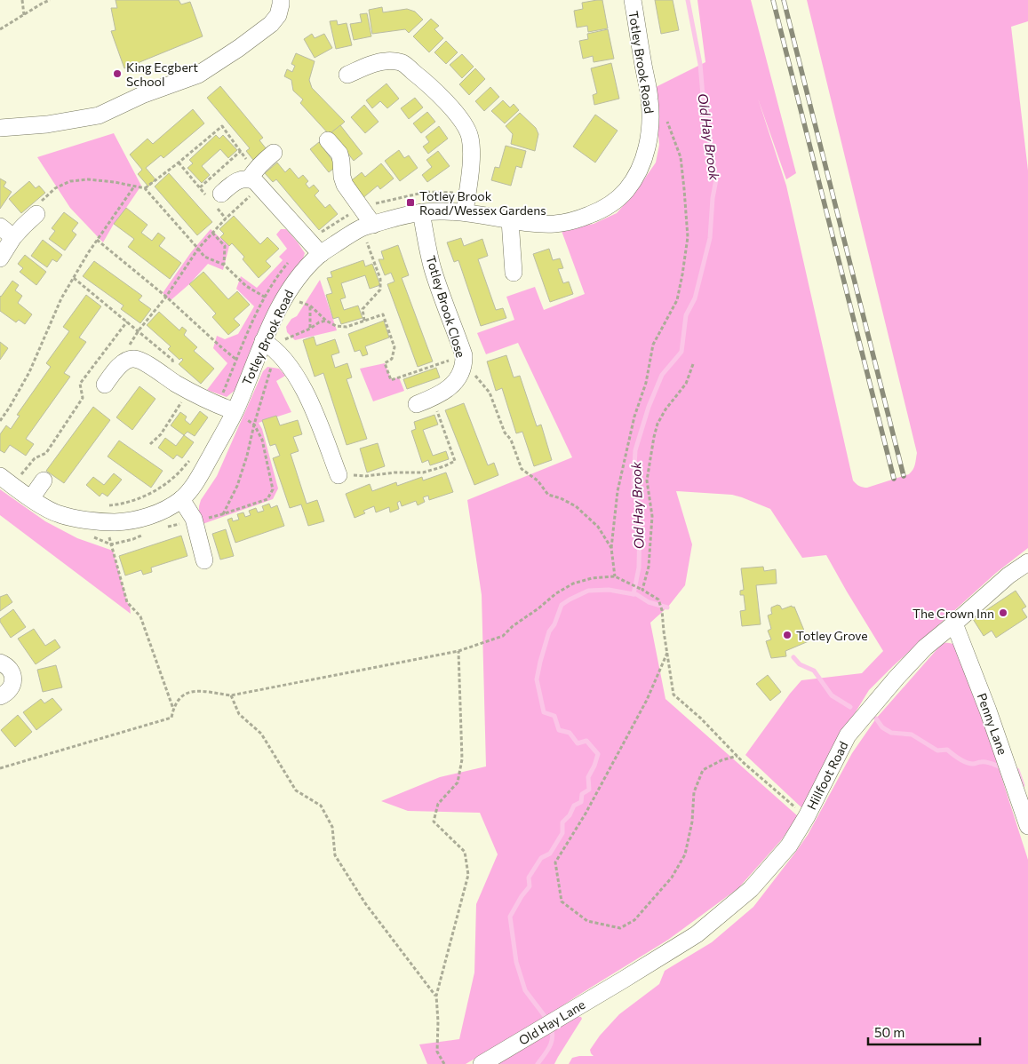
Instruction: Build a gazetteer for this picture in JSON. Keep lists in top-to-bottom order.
{
  "streets": {
    "street": [
      "Totley Brook Road",
      "Totley Brook Close",
      "Penny Lane",
      "Hillfoot Road",
      "Old Hay Lane"
    ]
  },
  "crossings": [
    ["Totley Brook Road", "Totley Brook Close"],
    ["Penny Lane", "Hillfoot Road"],
    ["Hillfoot Road", "Old Hay Lane"]
  ],
  "water": ["Old Hay Brook"],
  "places": {
    "other": ["King Ecgbert School", "The Crown Inn", "Totley Grove"],
    "transit": ["Totley Brook Road/Wessex Gardens"]
  },
  "scale_bar": "50 m"
}
